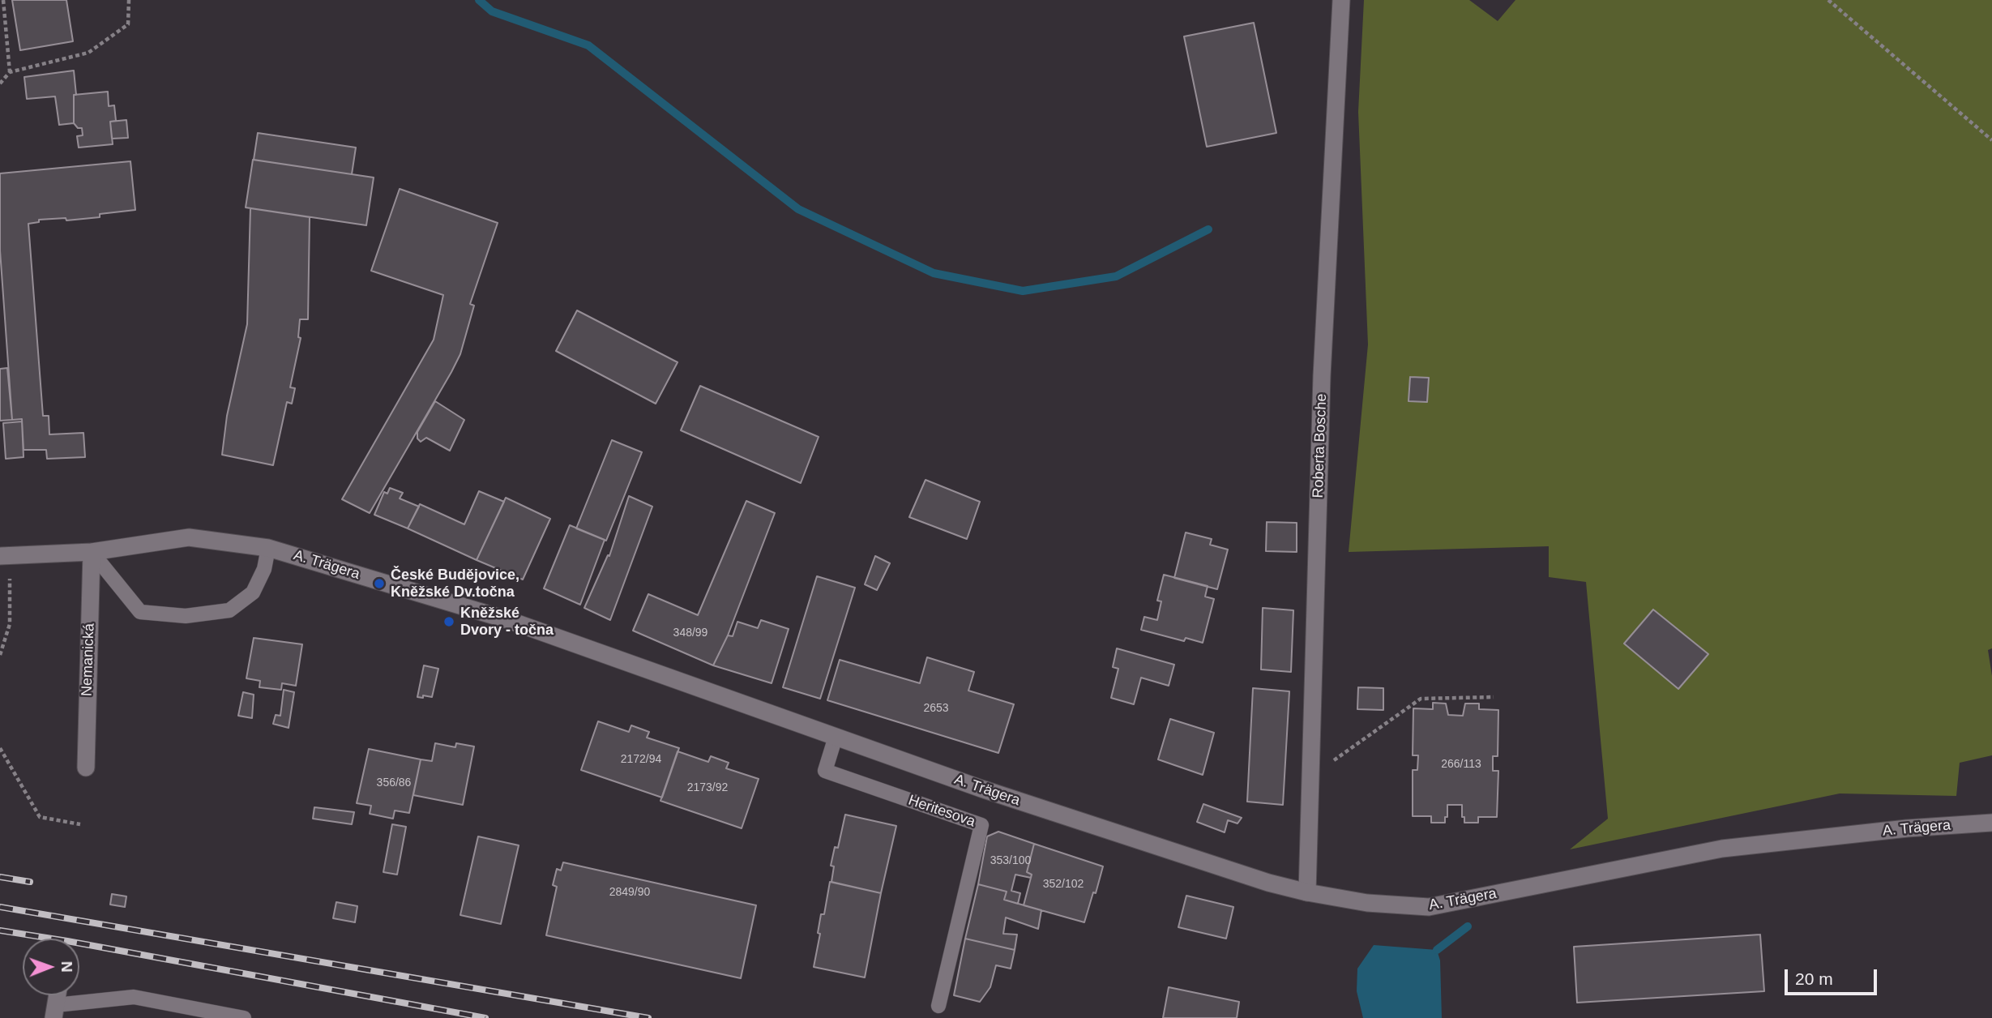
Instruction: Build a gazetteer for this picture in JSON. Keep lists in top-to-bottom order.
{
  "streets": {
    "street": ["Roberta Bosche", "A. Trägera", "Nemanická"],
    "lane": ["Heritesova"]
  },
  "crossings": [
    ["Roberta Bosche", "A. Trägera"],
    ["A. Trägera", "Nemanická"],
    ["A. Trägera", "Heritesova"]
  ],
  "places": ["České Budějovice, Kněžské Dv.točna", "Kněžské Dvory - točna"],
  "house_numbers": [
    "348/99",
    "2653",
    "2172/94",
    "266/113",
    "356/86",
    "2173/92",
    "353/100",
    "352/102",
    "2849/90"
  ],
  "scale_bar": "20 m",
  "north": "right"
}
